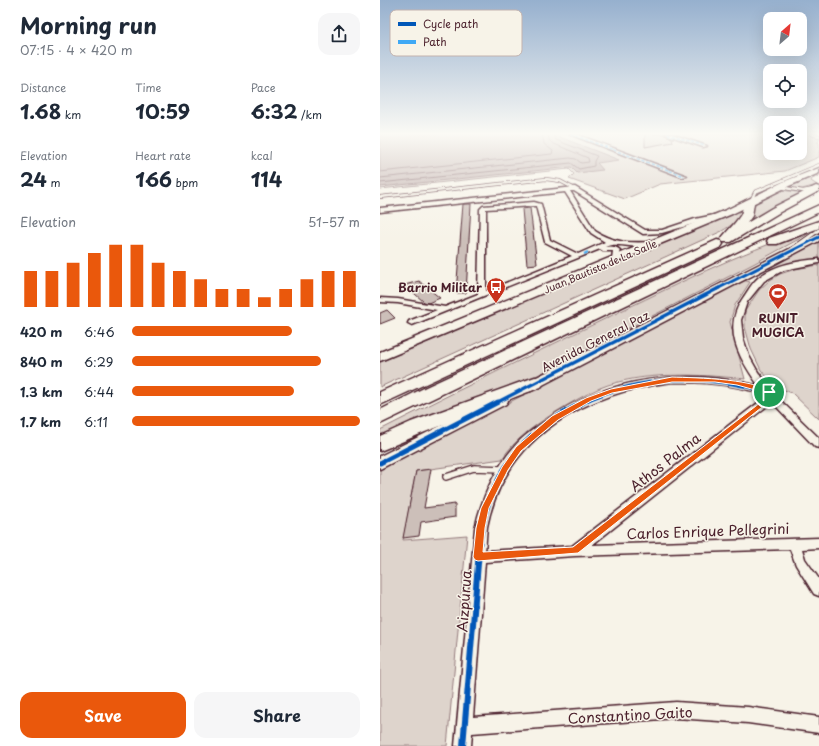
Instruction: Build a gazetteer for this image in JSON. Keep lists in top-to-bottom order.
{
  "streets": {
    "highway": ["Avenida General Paz"],
    "street": [
      "Juan Bautista de La Salle",
      "Athos Palma",
      "Carlos Enrique Pellegrini",
      "Aizpúrua",
      "Constantino Gaito"
    ]
  },
  "crossings": [
    ["Athos Palma", "Carlos Enrique Pellegrini"],
    ["Athos Palma", "Aizpúrua"],
    ["Carlos Enrique Pellegrini", "Aizpúrua"],
    ["Aizpúrua", "Constantino Gaito"]
  ],
  "places": {
    "bus stop": ["Barrio Militar"],
    "sports": ["RUNIT MUGICA"]
  },
  "legend": ["Cycle path", "Path"],
  "north": "top right",
  "page": {
    "heading": ["Morning run", "07:15 · 4 × 420 m"],
    "stats": [
      ["Distance", "1.68 km"],
      ["Time", "10:59"],
      ["Pace", "6:32 /km"],
      ["Elevation", "24 m"],
      ["Heart rate", "166 bpm"],
      ["kcal", "114"]
    ],
    "chart": ["Elevation", "51–57 m"],
    "list": [
      {
        "name": "420 m",
        "note": "6:46"
      },
      {
        "name": "840 m",
        "note": "6:29"
      },
      {
        "name": "1.3 km",
        "note": "6:44"
      },
      {
        "name": "1.7 km",
        "note": "6:11"
      }
    ],
    "buttons": ["Save", "Share"]
  }
}
